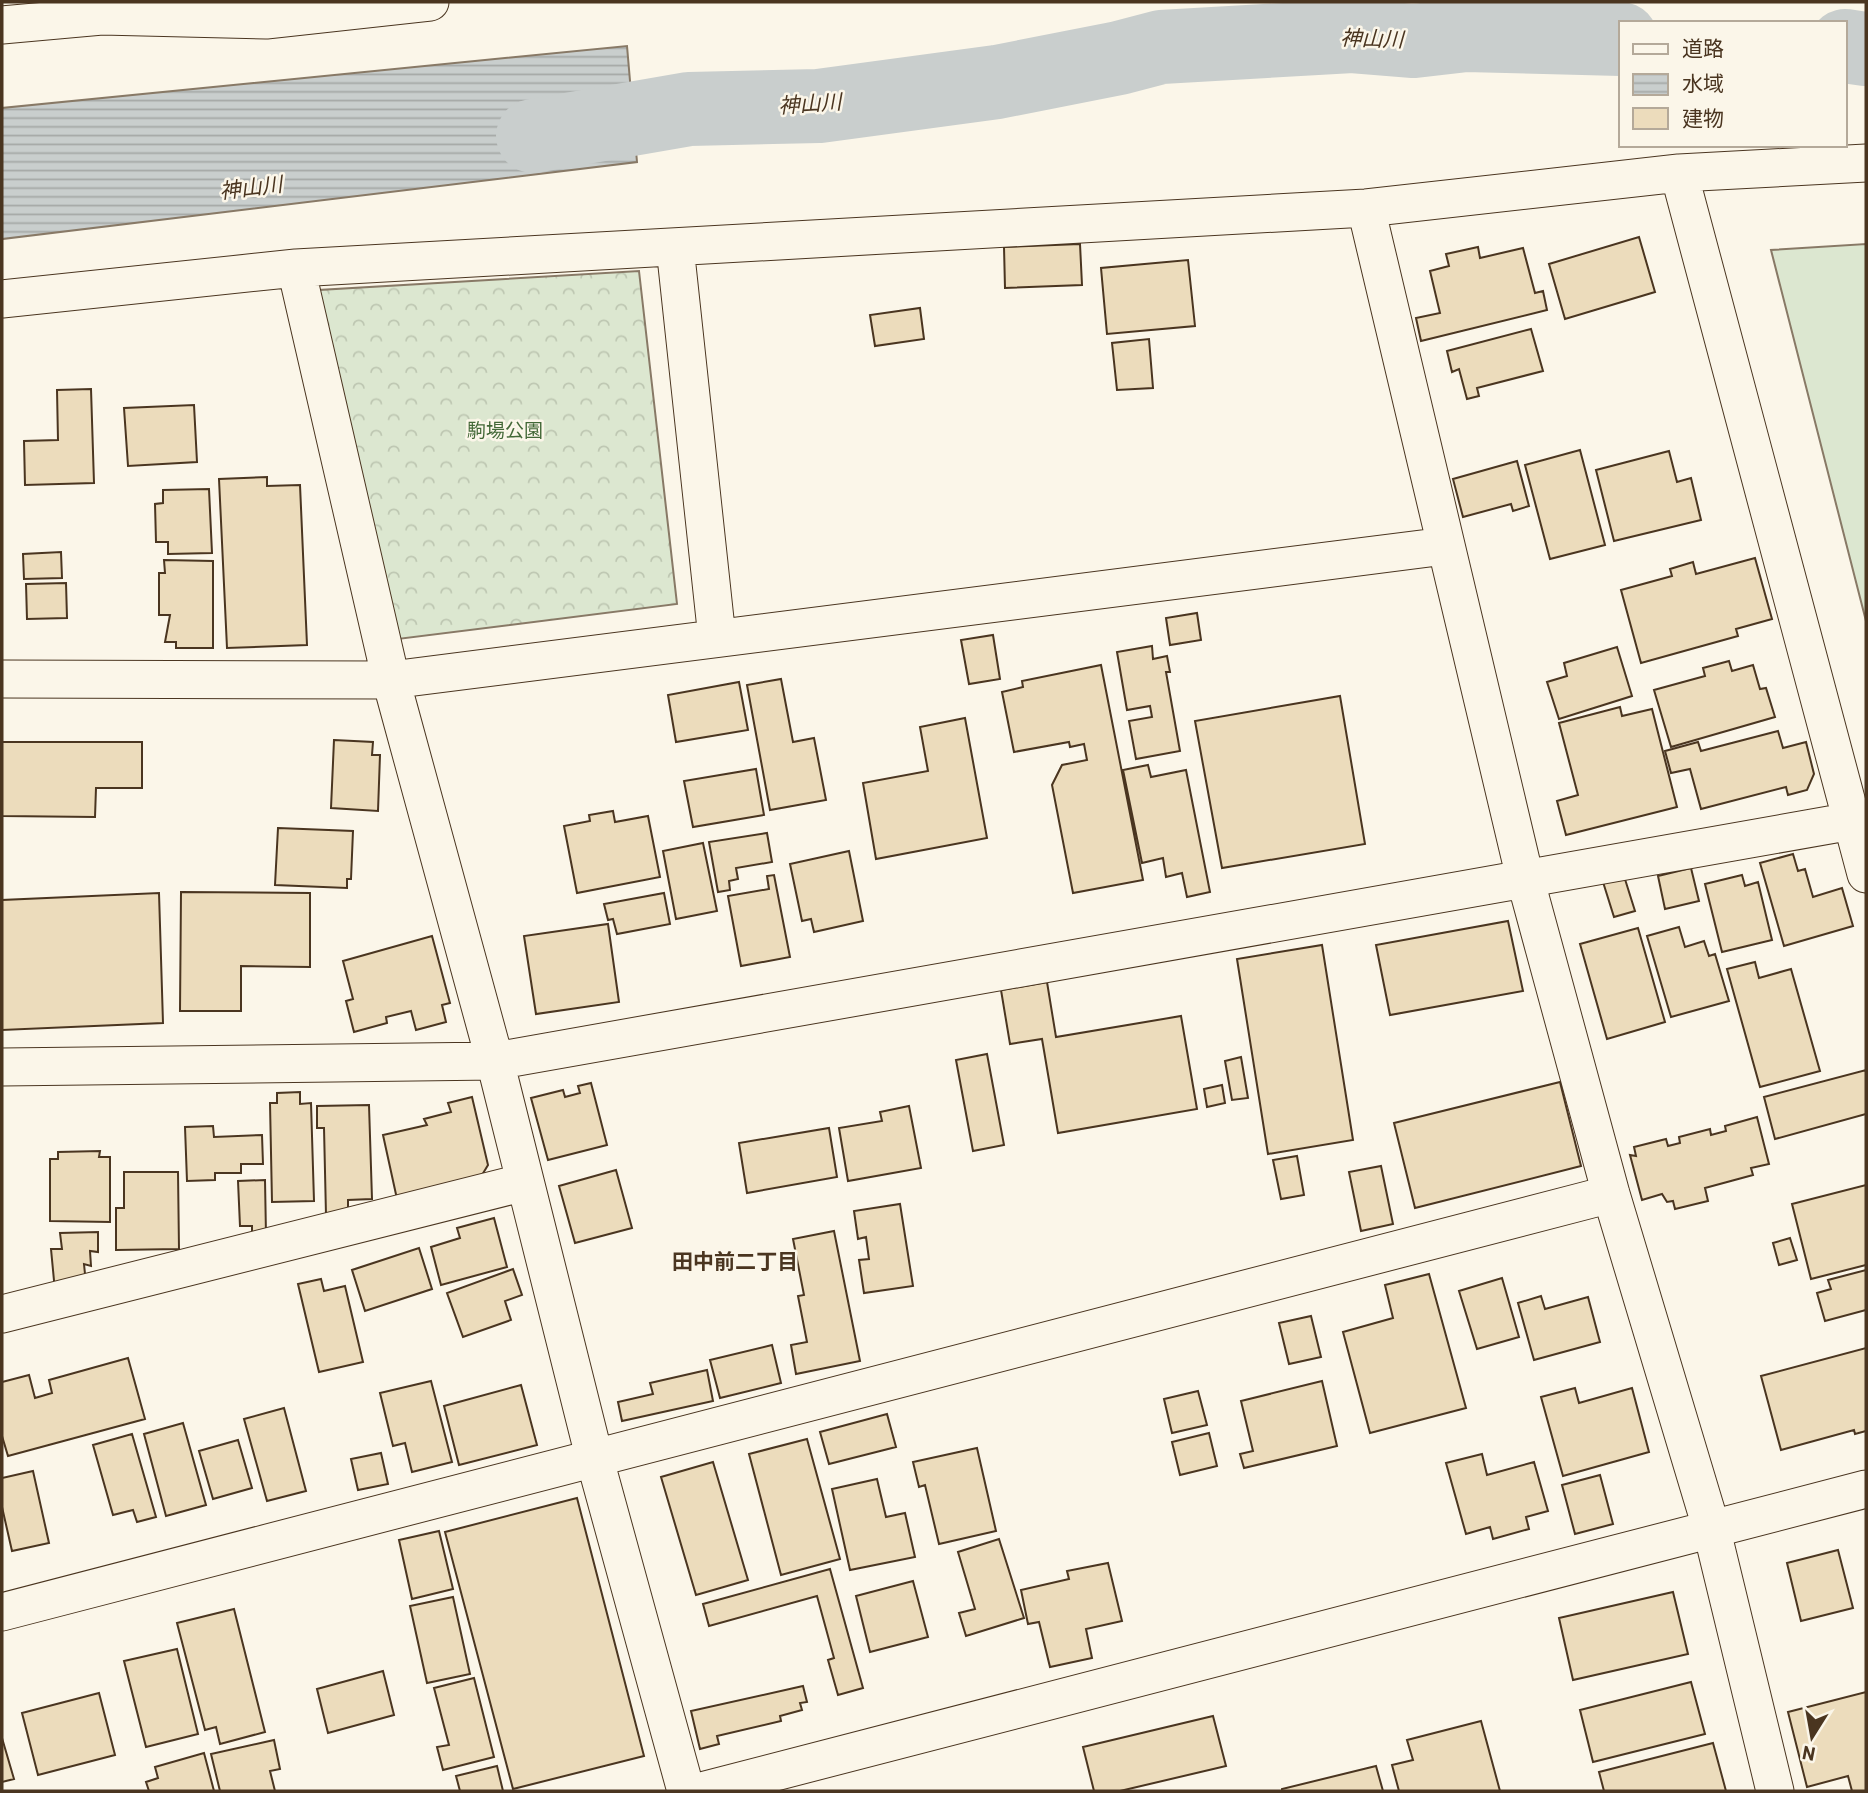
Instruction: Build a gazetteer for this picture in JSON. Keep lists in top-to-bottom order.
{
  "districts": ["田中前二丁目"],
  "water": ["神山川"],
  "parks": ["駒場公園"],
  "legend": ["道路", "水域", "建物"],
  "north": "bottom"
}
